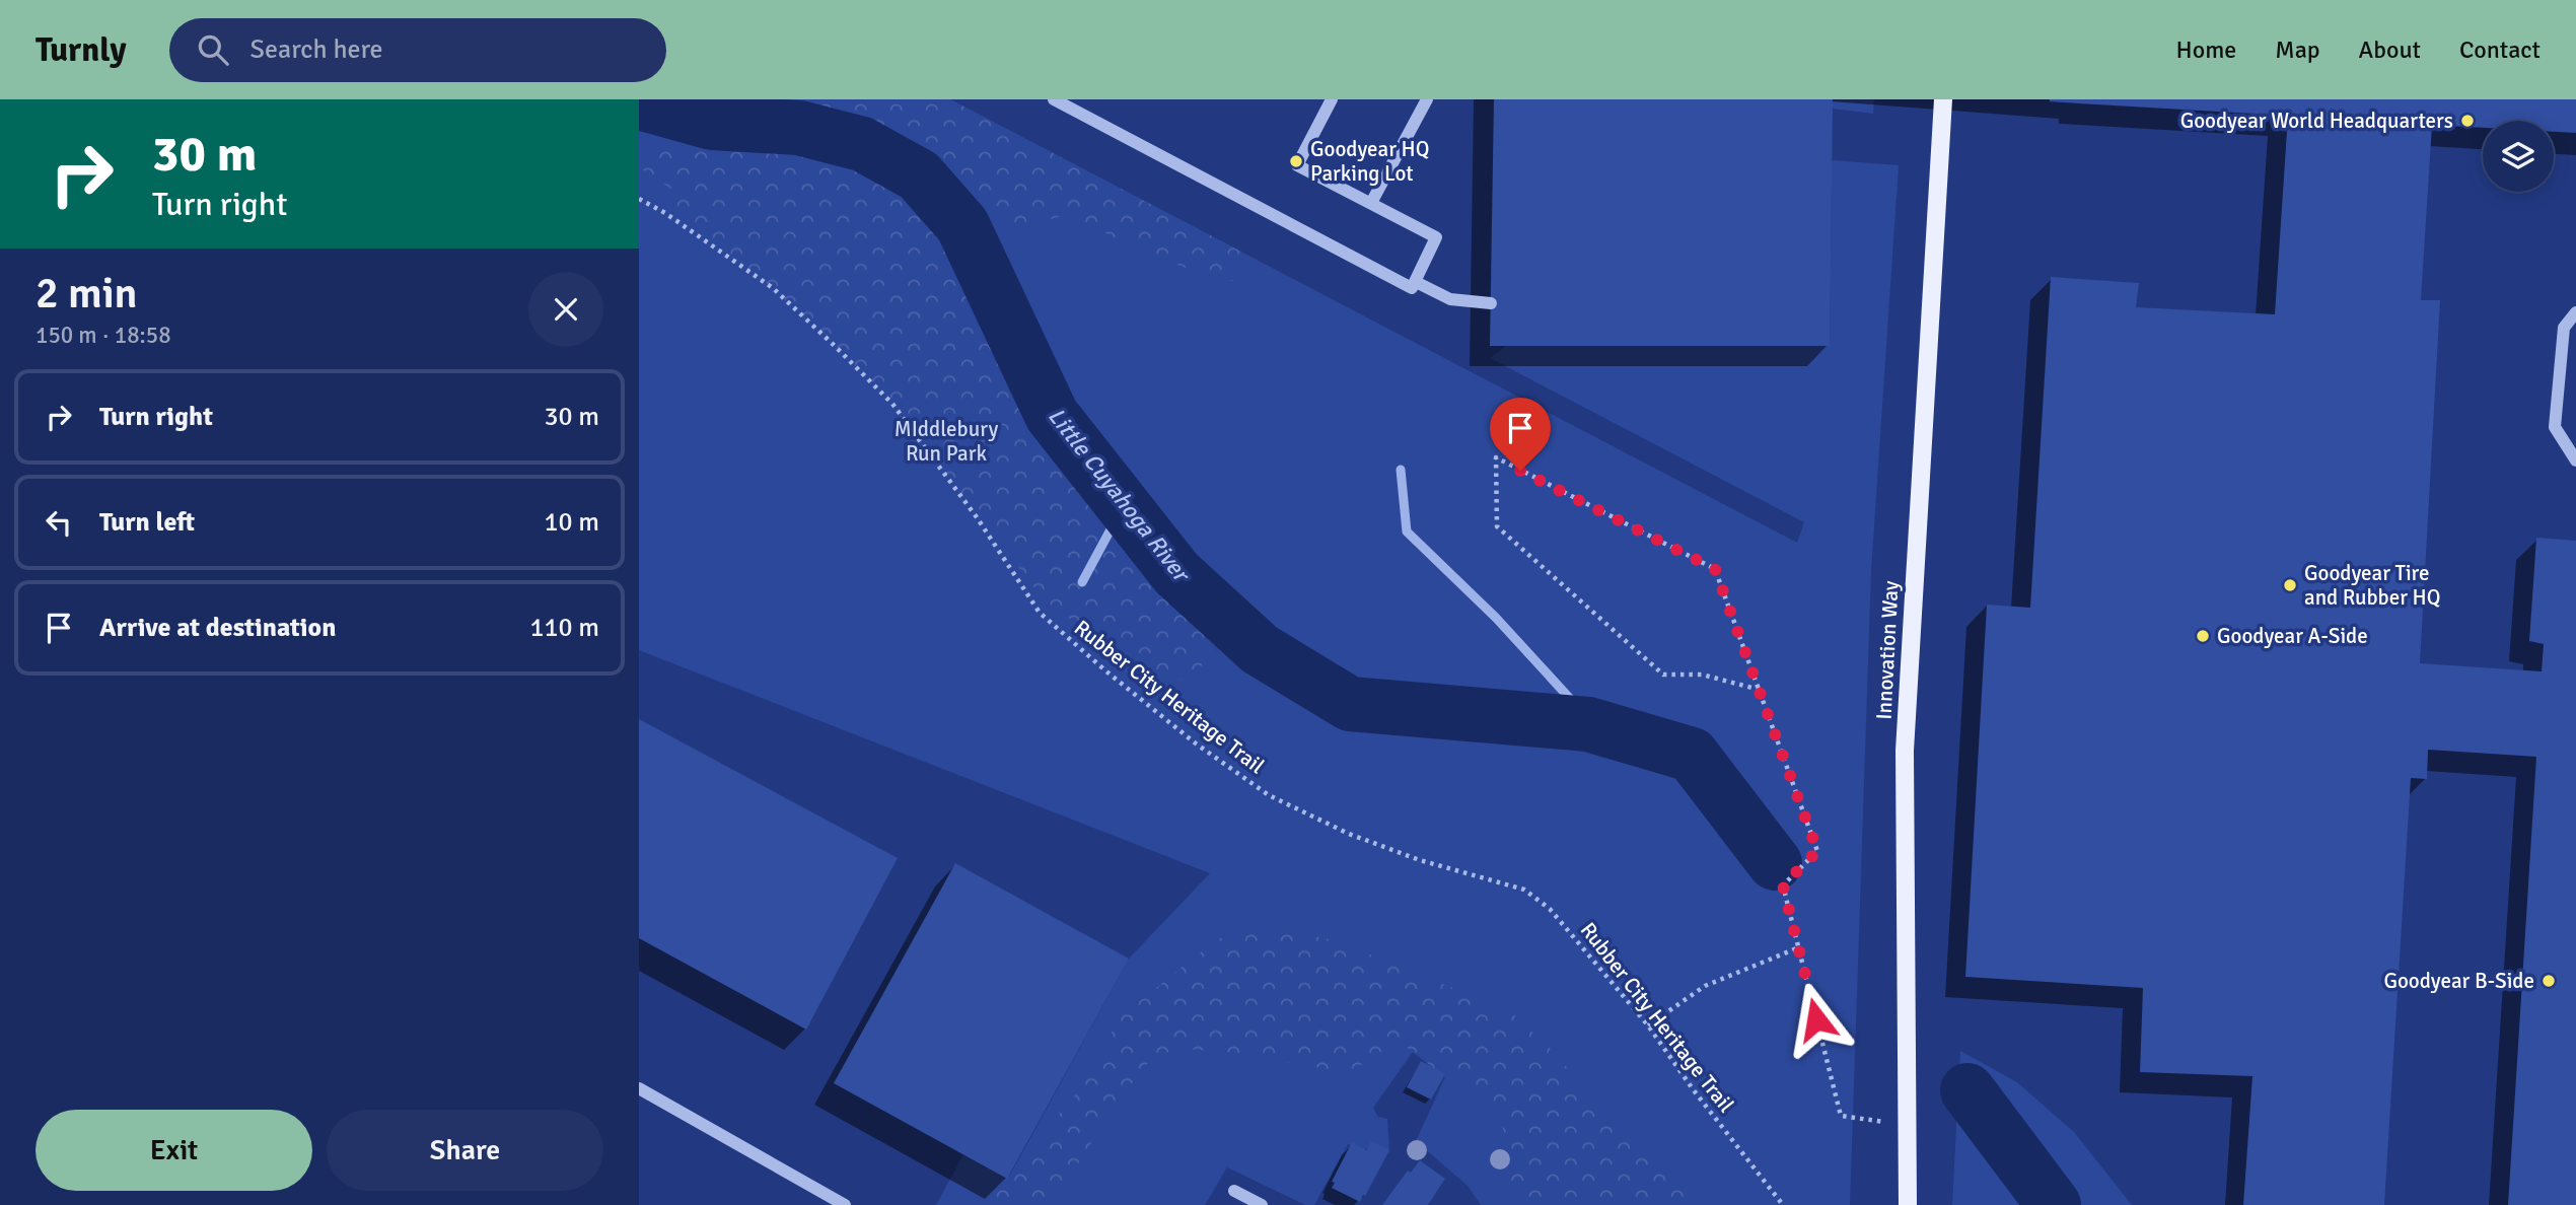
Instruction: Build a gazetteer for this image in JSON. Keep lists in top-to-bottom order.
{
  "streets": {
    "main road": ["Innovation Way"],
    "path": ["Rubber City Heritage Trail"]
  },
  "water": ["Little Cuyahoga River"],
  "parks": ["MIddlebury Run Park"],
  "places": [
    "Goodyear World Headquarters",
    "Goodyear HQ Parking Lot",
    "Goodyear Tire and Rubber HQ",
    "Goodyear A-Side",
    "Goodyear B-Side"
  ],
  "page": {
    "header": "Turnly",
    "search": "Search here",
    "nav": [
      "Home",
      "Map",
      "About",
      "Contact"
    ],
    "turn": ["30 m", "Turn right"],
    "heading": ["2 min", "150 m · 18:58"],
    "list": [
      {
        "name": "Turn right",
        "value": "30 m"
      },
      {
        "name": "Turn left",
        "value": "10 m"
      },
      {
        "name": "Arrive at destination",
        "value": "110 m"
      }
    ],
    "buttons": ["Exit", "Share"]
  }
}
